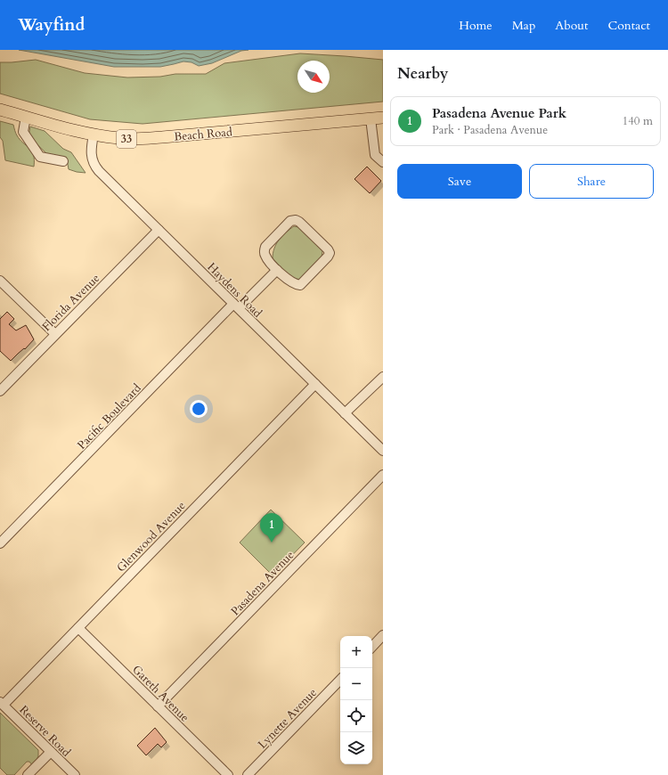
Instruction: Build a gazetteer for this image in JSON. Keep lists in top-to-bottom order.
{
  "streets": {
    "main road": ["Beach Road", "33"],
    "street": [
      "Haydens Road",
      "Florida Avenue",
      "Pacific Boulevard",
      "Glenwood Avenue",
      "Pasadena Avenue",
      "Gareth Avenue",
      "Lynette Avenue",
      "Reserve Road"
    ]
  },
  "crossings": [
    ["Beach Road", "Haydens Road"],
    ["Haydens Road", "Florida Avenue"],
    ["Haydens Road", "Pacific Boulevard"],
    ["Haydens Road", "Glenwood Avenue"],
    ["Glenwood Avenue", "Gareth Avenue"],
    ["Glenwood Avenue", "Reserve Road"],
    ["Pasadena Avenue", "Gareth Avenue"]
  ],
  "north": "bottom right",
  "page": {
    "header": "Wayfind",
    "nav": [
      "Home",
      "Map",
      "About",
      "Contact"
    ],
    "heading": "Nearby",
    "list": [
      {
        "mark": "1",
        "name": "Pasadena Avenue Park",
        "note": "Park · Pasadena Avenue",
        "value": "140 m"
      }
    ],
    "buttons": ["Save", "Share"],
    "pins": "1",
    "map_buttons": ["+", "−"]
  }
}
